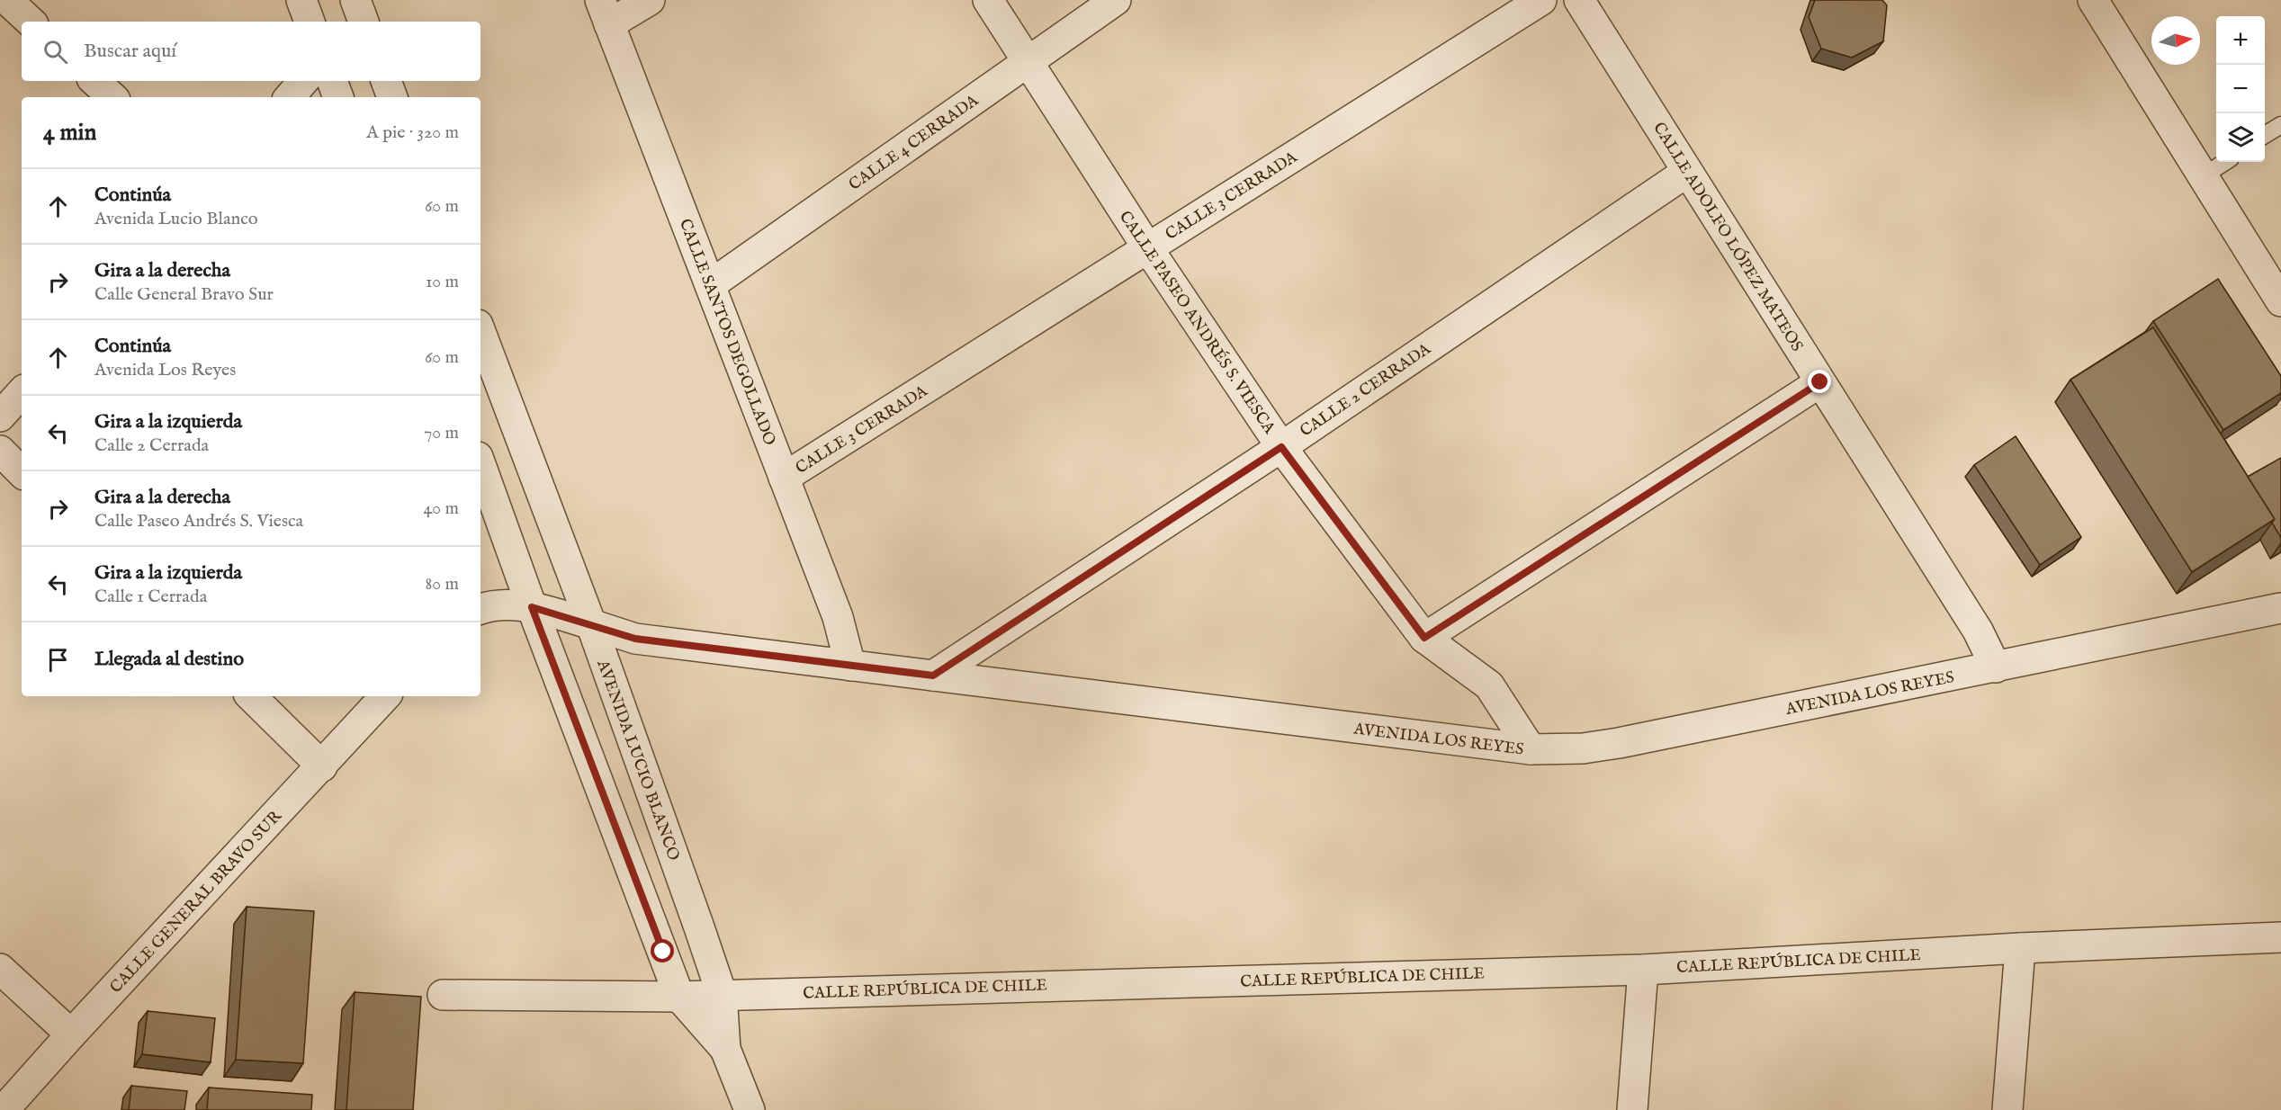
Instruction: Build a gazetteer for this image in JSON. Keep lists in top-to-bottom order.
{
  "streets": {
    "street": [
      "CALLE 4 CERRADA",
      "CALLE 3 CERRADA",
      "CALLE ADOLFO LÓPEZ MATEOS",
      "CALLE PASEO ANDRÉS S. VIESCA",
      "CALLE SANTOS DEGOLLADO",
      "CALLE 2 CERRADA",
      "AVENIDA LOS REYES",
      "AVENIDA LUCIO BLANCO",
      "CALLE GENERAL BRAVO SUR",
      "CALLE REPÚBLICA DE CHILE"
    ]
  },
  "crossings": [
    ["CALLE 4 CERRADA", "CALLE PASEO ANDRÉS S. VIESCA"],
    ["CALLE 4 CERRADA", "CALLE SANTOS DEGOLLADO"],
    ["CALLE 3 CERRADA", "CALLE PASEO ANDRÉS S. VIESCA"],
    ["CALLE 3 CERRADA", "CALLE SANTOS DEGOLLADO"],
    ["CALLE ADOLFO LÓPEZ MATEOS", "CALLE 2 CERRADA"],
    ["CALLE ADOLFO LÓPEZ MATEOS", "AVENIDA LOS REYES"],
    ["CALLE PASEO ANDRÉS S. VIESCA", "CALLE 2 CERRADA"],
    ["CALLE PASEO ANDRÉS S. VIESCA", "AVENIDA LOS REYES"],
    ["CALLE SANTOS DEGOLLADO", "AVENIDA LOS REYES"],
    ["CALLE 2 CERRADA", "AVENIDA LOS REYES"],
    ["AVENIDA LOS REYES", "AVENIDA LUCIO BLANCO"],
    ["AVENIDA LUCIO BLANCO", "CALLE REPÚBLICA DE CHILE"]
  ],
  "north": "right",
  "page": {
    "map_buttons": ["+", "−"],
    "search": "Buscar aquí",
    "heading": ["4 min", "A pie · 320 m"],
    "list": [
      ["Continúa", "Avenida Lucio Blanco", "60 m"],
      ["Gira a la derecha", "Calle General Bravo Sur", "10 m"],
      ["Continúa", "Avenida Los Reyes", "60 m"],
      ["Gira a la izquierda", "Calle 2 Cerrada", "70 m"],
      ["Gira a la derecha", "Calle Paseo Andrés S. Viesca", "40 m"],
      ["Gira a la izquierda", "Calle 1 Cerrada", "80 m"],
      "Llegada al destino"
    ]
  }
}
